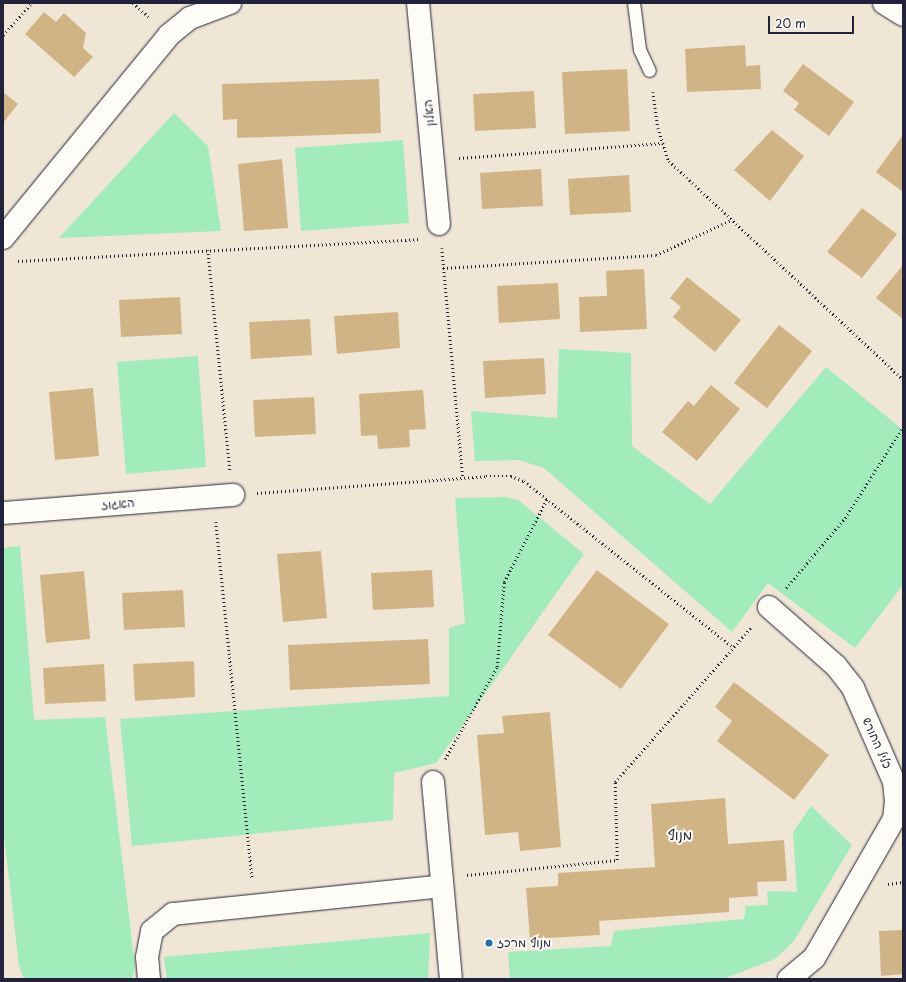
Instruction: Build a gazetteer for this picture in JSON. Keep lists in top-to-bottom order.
{
  "streets": {
    "street": ["האלון", "האגוז", "כליל החורש"]
  },
  "districts": ["מנוף"],
  "places": ["מנוף מרכז"],
  "scale_bar": "20 m"
}
